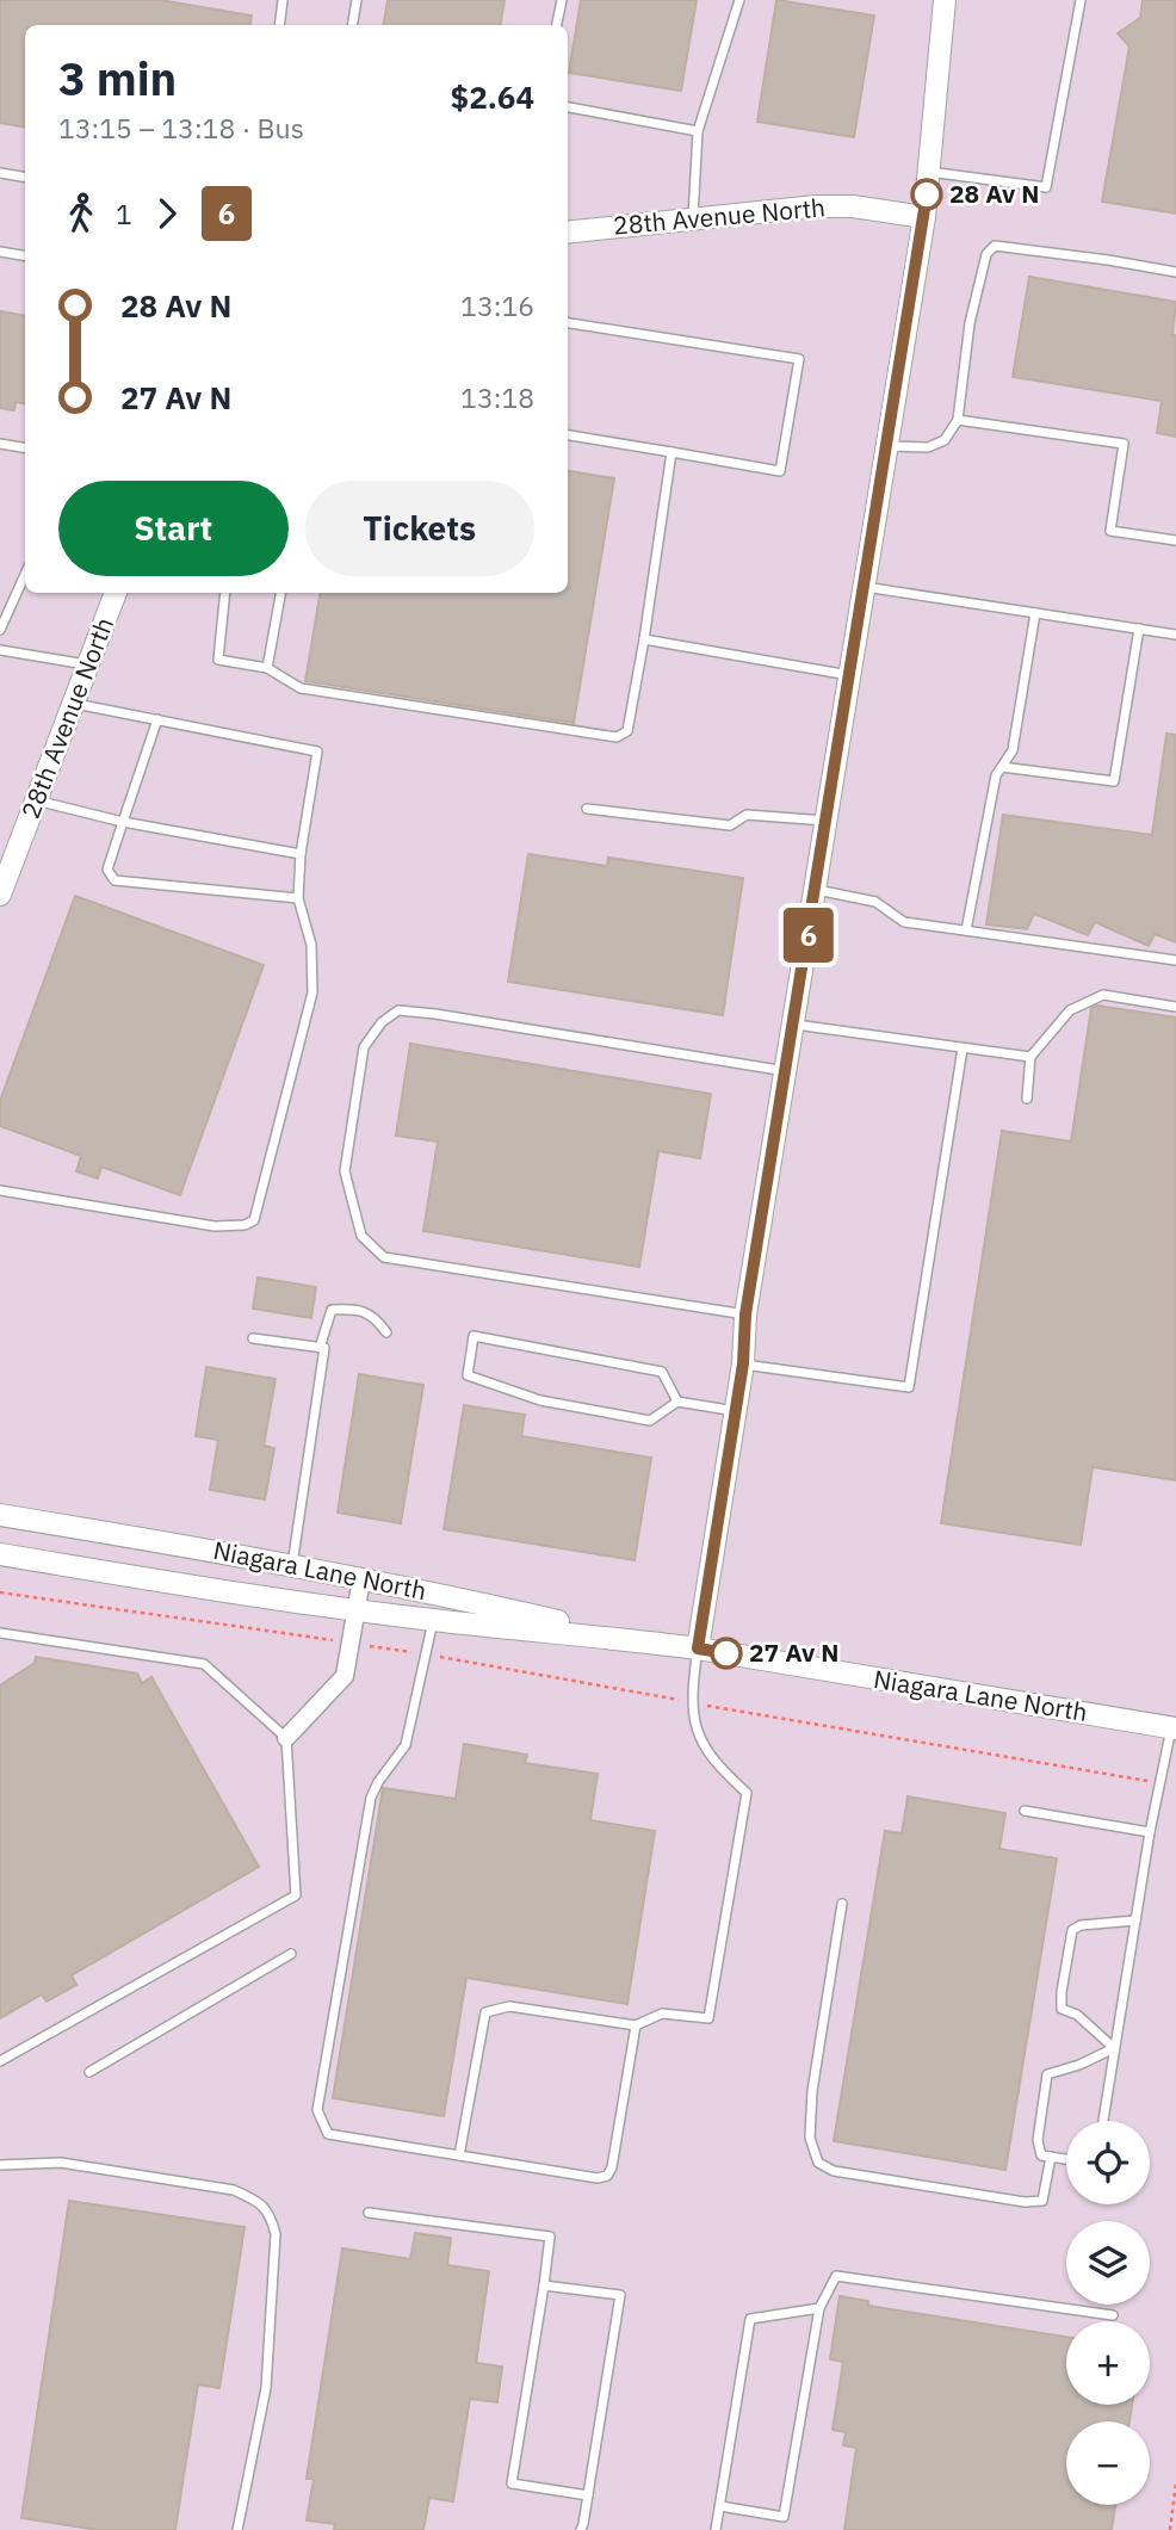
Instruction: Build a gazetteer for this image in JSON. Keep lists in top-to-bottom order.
{
  "streets": {
    "street": ["28th Avenue North", "Niagara Lane North"]
  },
  "places": ["28 Av N", "27 Av N"],
  "lines": ["bus line 6"],
  "page": {
    "on_map": "6",
    "heading": ["3 min", "13:15 – 13:18 · Bus", "$2.64"],
    "legs": ["1", "6"],
    "list": [
      {
        "name": "28 Av N",
        "value": "13:16"
      },
      {
        "name": "27 Av N",
        "value": "13:18"
      }
    ],
    "buttons": ["Start", "Tickets"],
    "map_buttons": ["+", "−"]
  }
}
